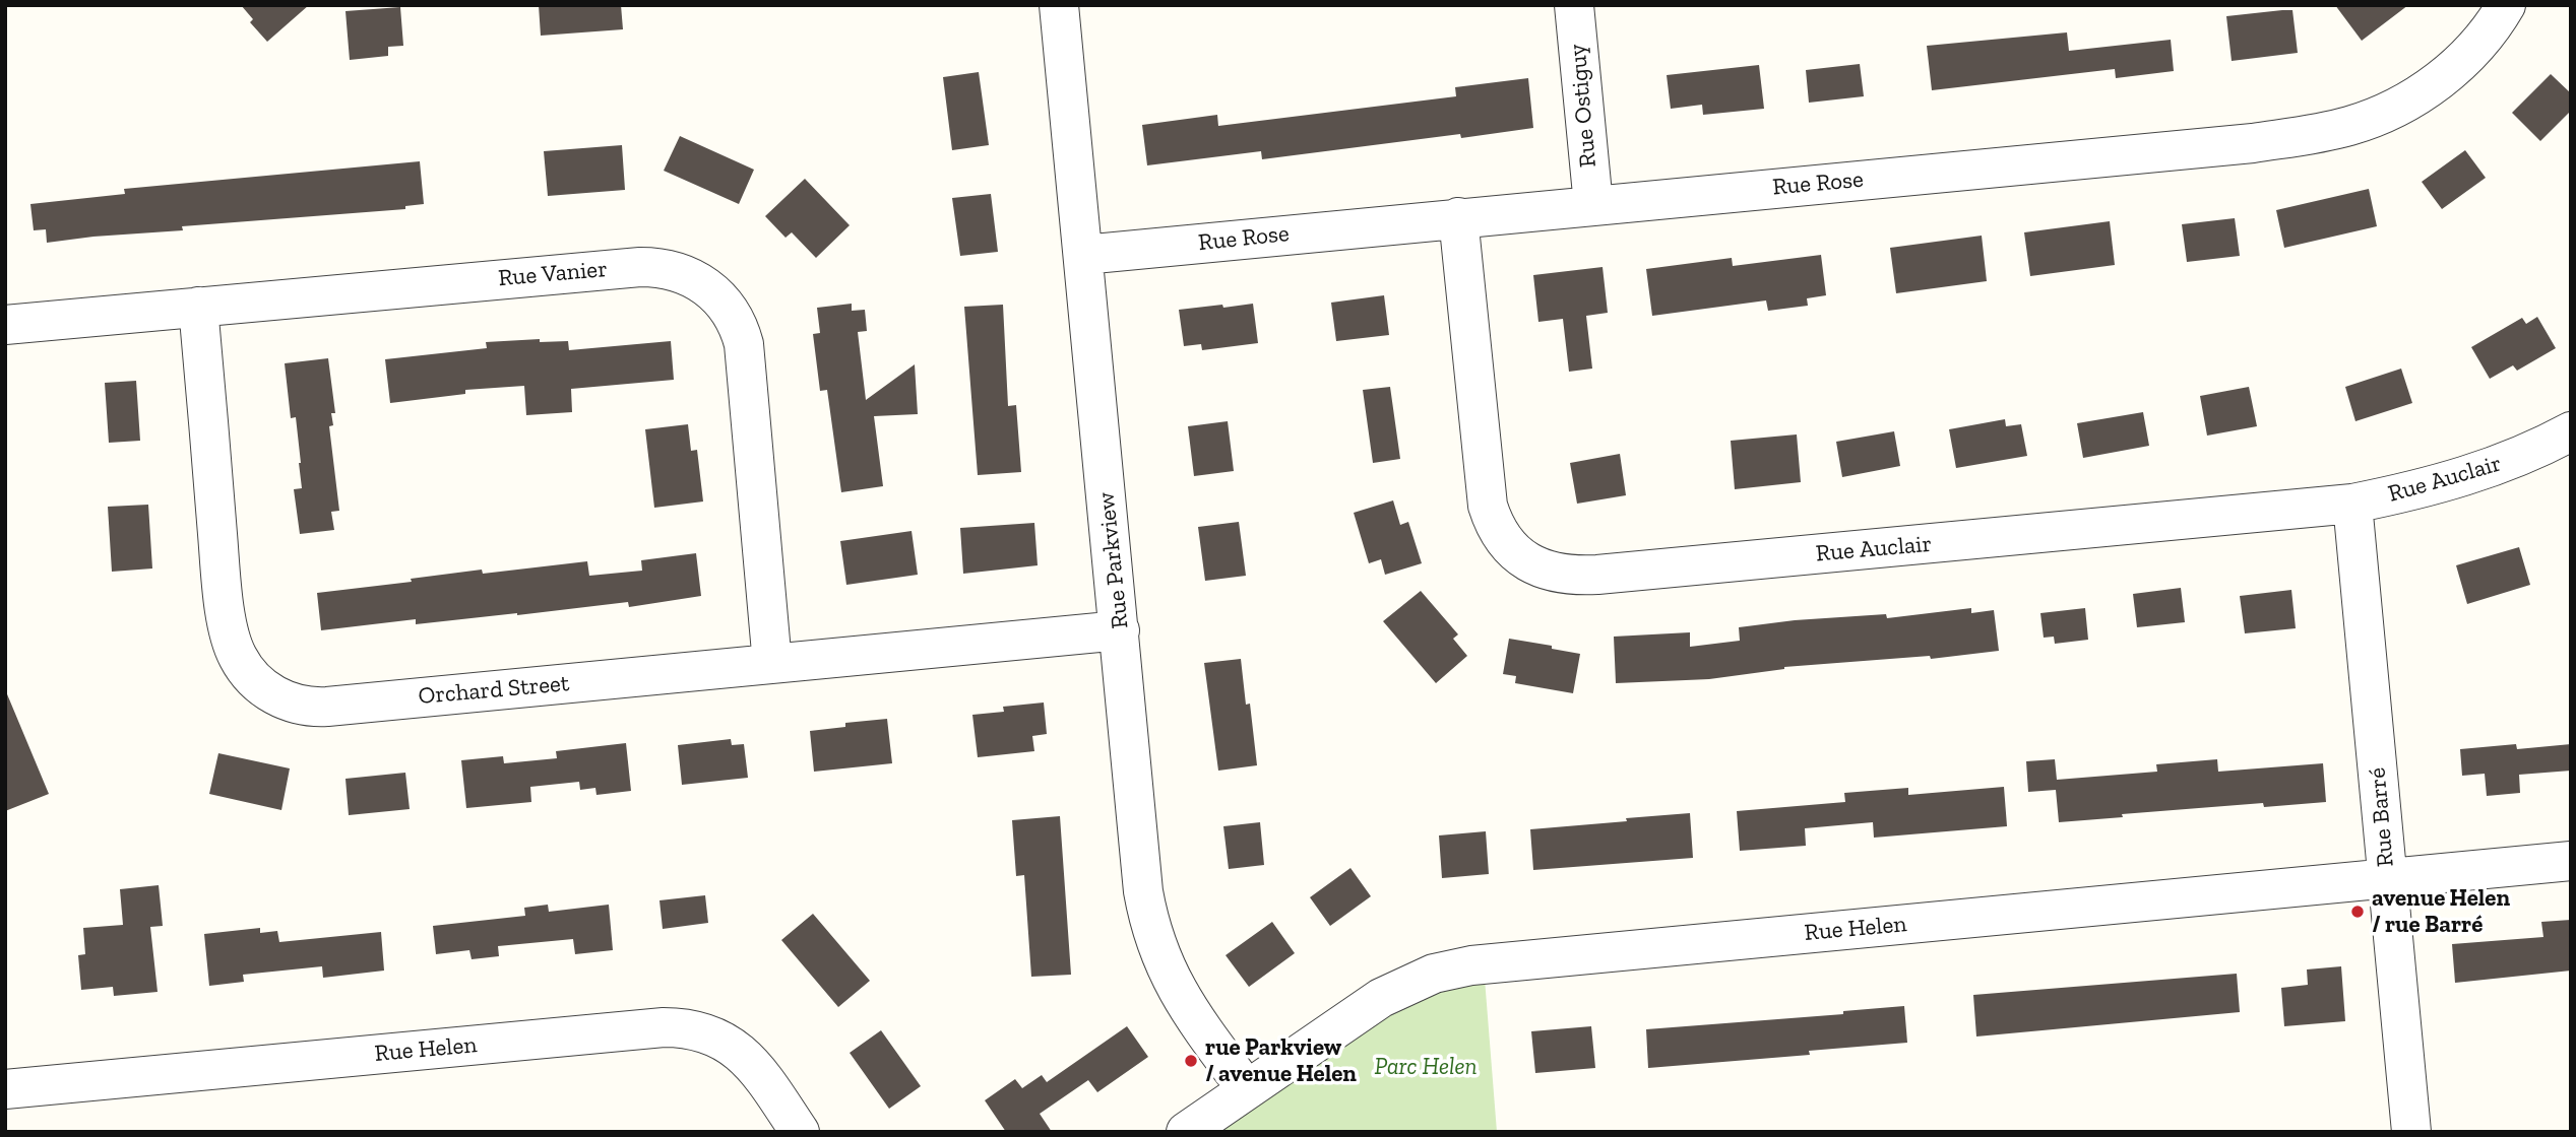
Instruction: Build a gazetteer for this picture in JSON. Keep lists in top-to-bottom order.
{
  "streets": {
    "street": [
      "Rue Ostiguy",
      "Rue Rose",
      "Rue Vanier",
      "Rue Auclair",
      "Rue Parkview",
      "Orchard Street",
      "Rue Barré",
      "Rue Helen"
    ]
  },
  "crossings": [
    ["Rue Ostiguy", "Rue Rose"],
    ["Rue Rose", "Rue Auclair"],
    ["Rue Rose", "Rue Parkview"],
    ["Rue Vanier", "Orchard Street"],
    ["Rue Auclair", "Rue Barré"],
    ["Rue Parkview", "Orchard Street"],
    ["Rue Parkview", "Rue Helen"],
    ["Rue Barré", "Rue Helen"]
  ],
  "parks": ["Parc Helen"],
  "places": ["avenue Helen / rue Barré", "rue Parkview / avenue Helen"]
}
